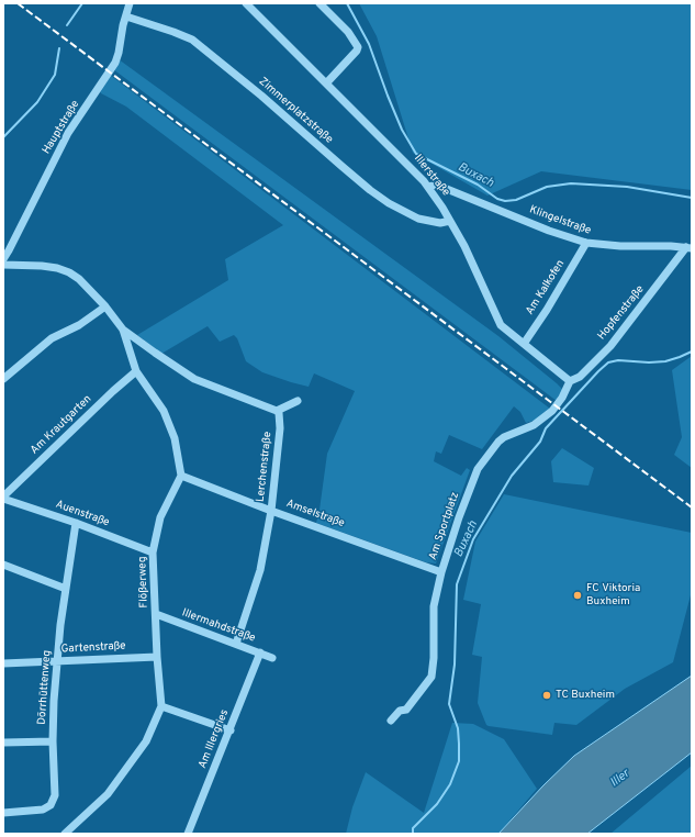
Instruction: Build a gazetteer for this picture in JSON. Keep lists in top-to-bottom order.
{
  "streets": {
    "street": [
      "Zimmerplatzstraße",
      "Hauptstraße",
      "Illerstraße",
      "Klingelstraße",
      "Am Kalkofen",
      "Hopfenstraße",
      "Am Krautgarten",
      "Lerchenstraße",
      "Auenstraße",
      "Amselstraße",
      "Am Sportplatz",
      "Flößerweg",
      "Illermahdstraße",
      "Gartenstraße",
      "Dörrhüttenweg",
      "Am Illergries"
    ]
  },
  "crossings": [
    ["Zimmerplatzstraße", "Hauptstraße"],
    ["Zimmerplatzstraße", "Illerstraße"],
    ["Illerstraße", "Klingelstraße"],
    ["Illerstraße", "Am Kalkofen"],
    ["Illerstraße", "Hopfenstraße"],
    ["Illerstraße", "Am Sportplatz"],
    ["Klingelstraße", "Am Kalkofen"],
    ["Klingelstraße", "Hopfenstraße"],
    ["Hopfenstraße", "Am Sportplatz"],
    ["Am Krautgarten", "Auenstraße"],
    ["Lerchenstraße", "Amselstraße"],
    ["Lerchenstraße", "Illermahdstraße"],
    ["Auenstraße", "Flößerweg"],
    ["Auenstraße", "Dörrhüttenweg"],
    ["Amselstraße", "Am Sportplatz"],
    ["Amselstraße", "Flößerweg"],
    ["Flößerweg", "Illermahdstraße"],
    ["Flößerweg", "Gartenstraße"],
    ["Illermahdstraße", "Am Illergries"],
    ["Gartenstraße", "Dörrhüttenweg"]
  ],
  "water": ["Buxach", "Iller"],
  "places": ["FC Viktoria Buxheim", "TC Buxheim"]
}
